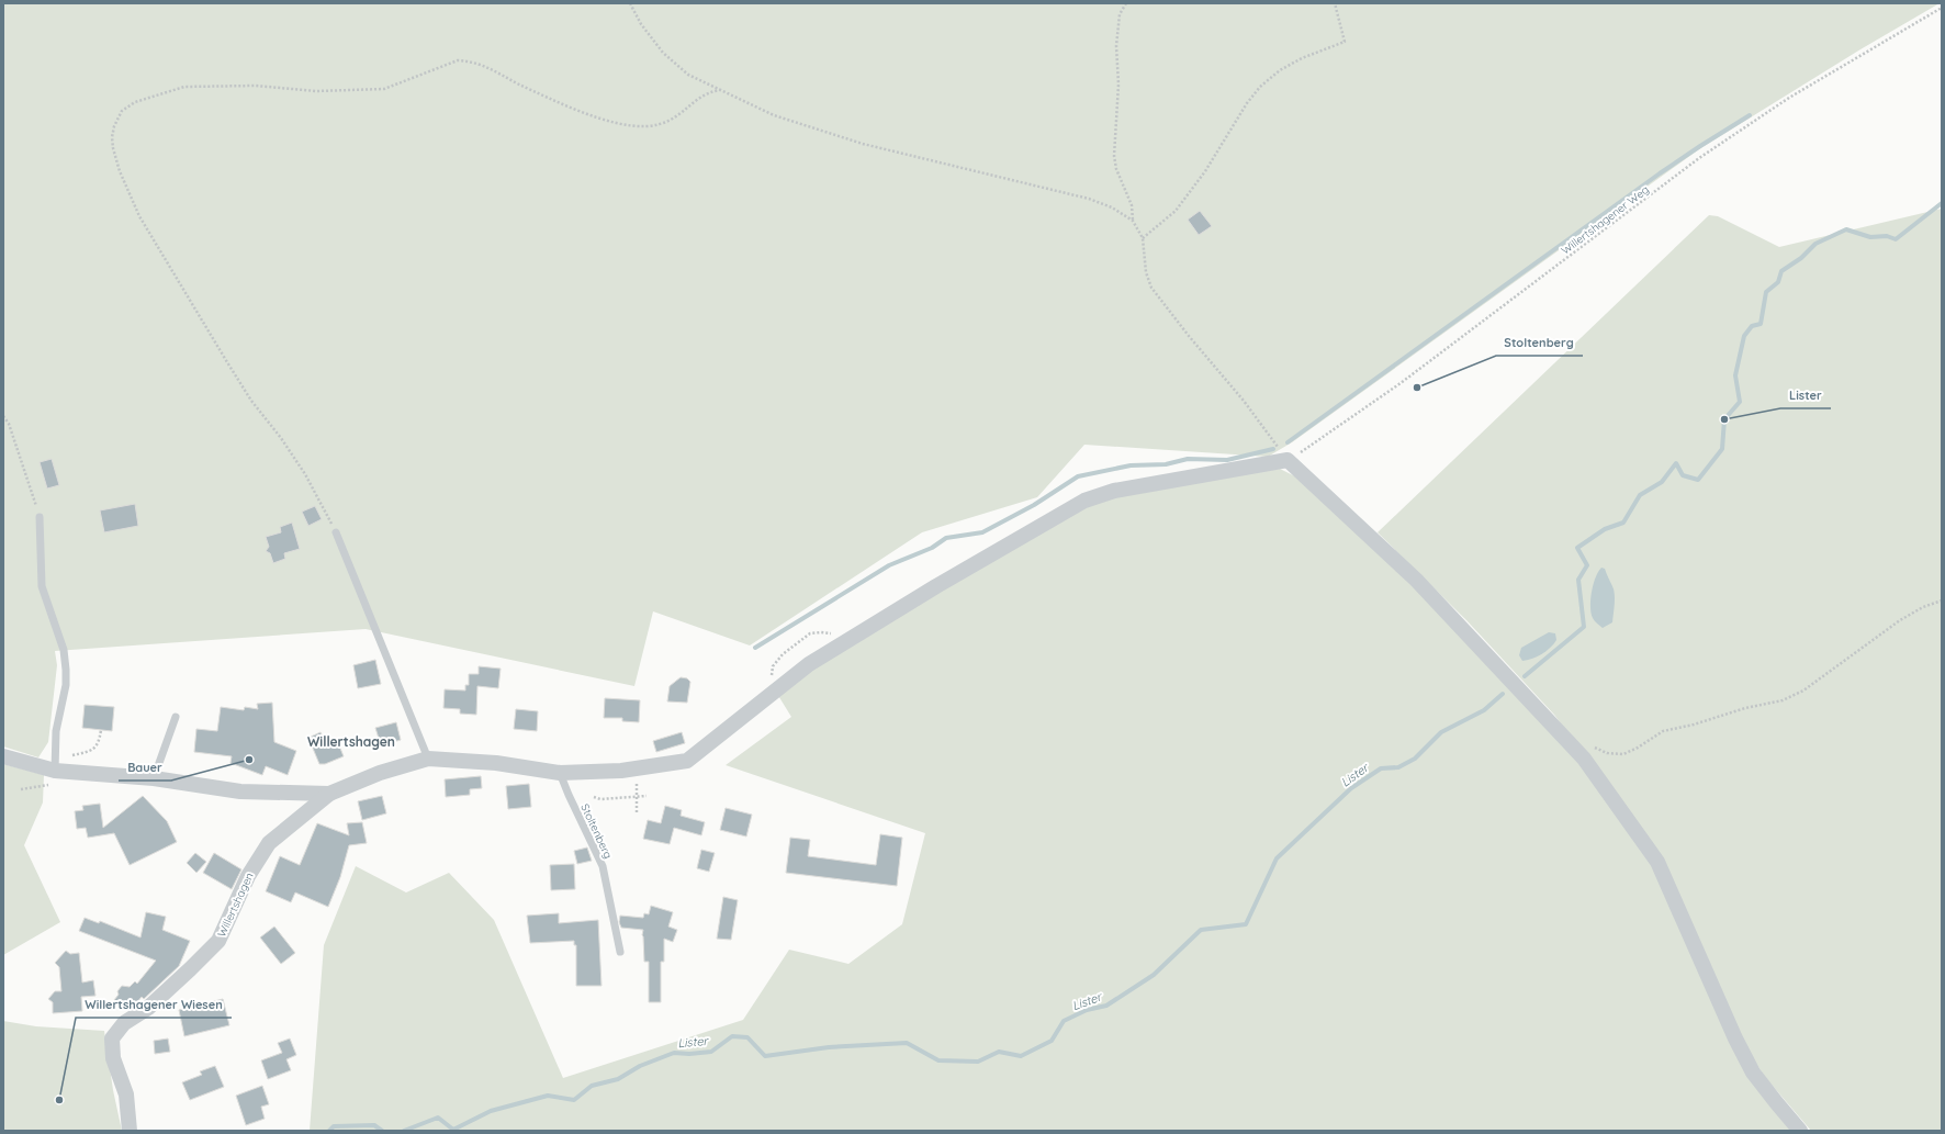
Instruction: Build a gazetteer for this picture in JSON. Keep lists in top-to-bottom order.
{
  "streets": {
    "street": ["Willertshagen"],
    "lane": ["Stoltenberg"],
    "path": ["Willertshagener Weg"]
  },
  "districts": ["Willertshagen"],
  "water": ["Lister"],
  "places": [
    "Stoltenberg",
    "Lister",
    "Bauer",
    "Willertshagener Wiesen"
  ]
}
